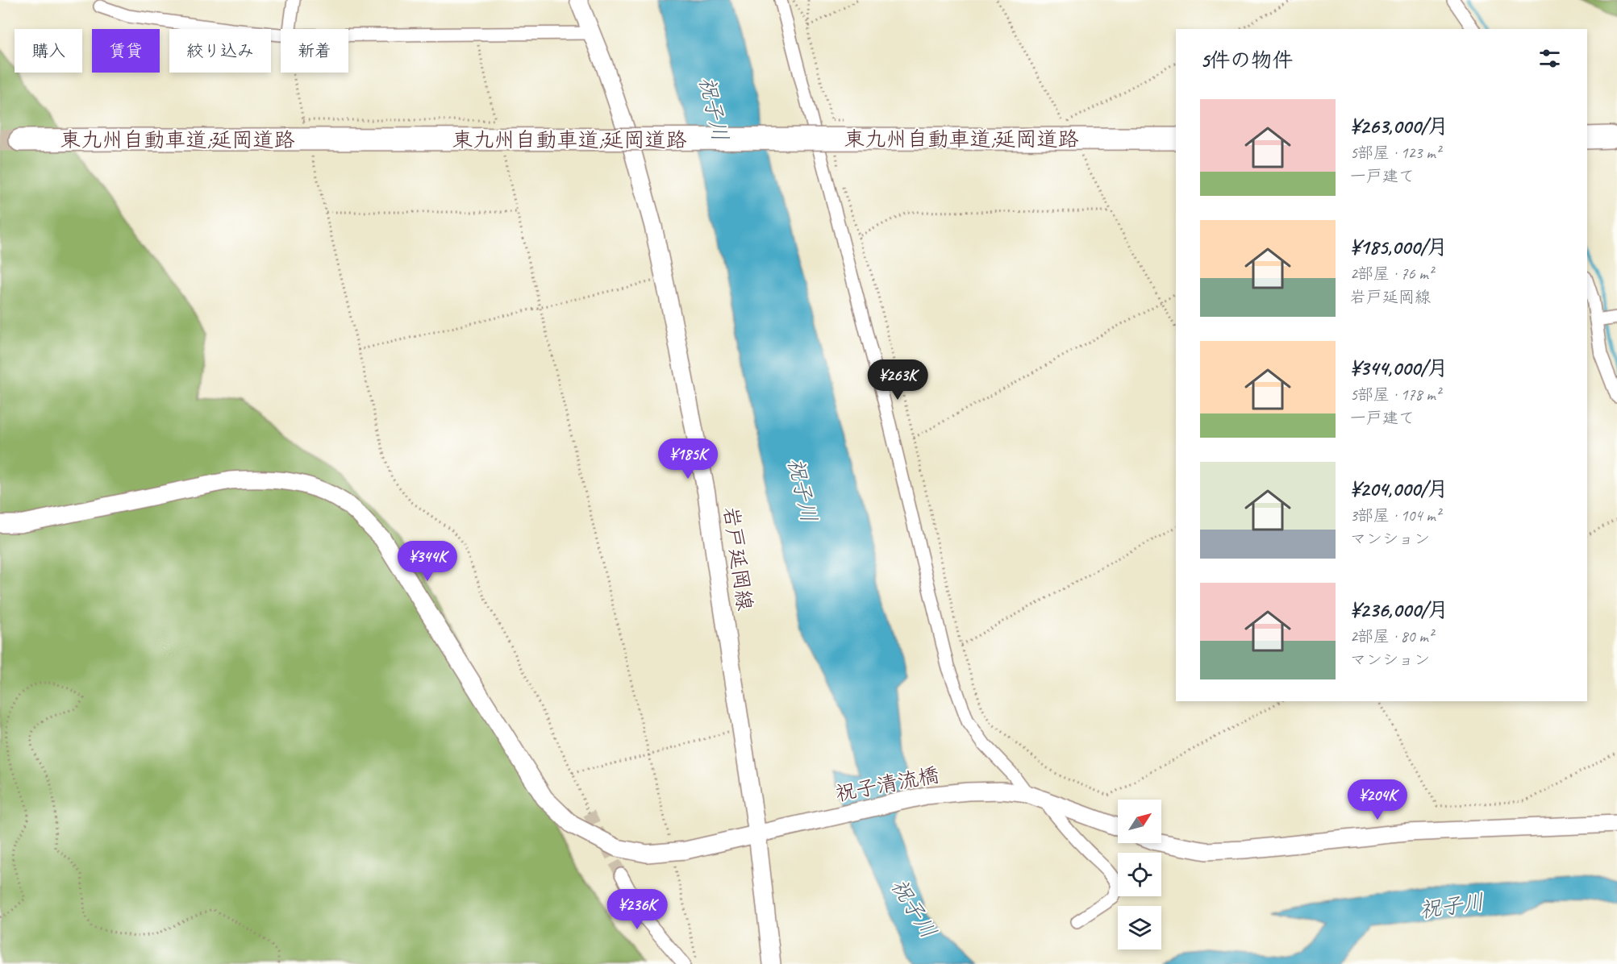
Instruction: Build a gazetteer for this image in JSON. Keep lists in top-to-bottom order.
{
  "streets": {
    "highway": ["東九州自動車道;延岡道路"],
    "street": ["岩戸延岡線", "祝子清流橋"]
  },
  "crossings": [
    ["岩戸延岡線", "祝子清流橋"]
  ],
  "water": ["祝子川"],
  "north": "top right",
  "page": {
    "chip": [
      "購入",
      "賃貸",
      "絞り込み",
      "新着"
    ],
    "heading": "5件の物件",
    "list": [
      {
        "name": "¥263,000/月",
        "note": "5部屋 · 123 m² · 一戸建て"
      },
      {
        "name": "¥185,000/月",
        "note": "2部屋 · 76 m² · 岩戸延岡線"
      },
      {
        "name": "¥344,000/月",
        "note": "5部屋 · 178 m² · 一戸建て"
      },
      {
        "name": "¥204,000/月",
        "note": "3部屋 · 104 m² · マンション"
      },
      {
        "name": "¥236,000/月",
        "note": "2部屋 · 80 m² · マンション"
      }
    ],
    "price": [
      "¥263K",
      "¥185K",
      "¥344K",
      "¥204K",
      "¥236K"
    ]
  }
}
